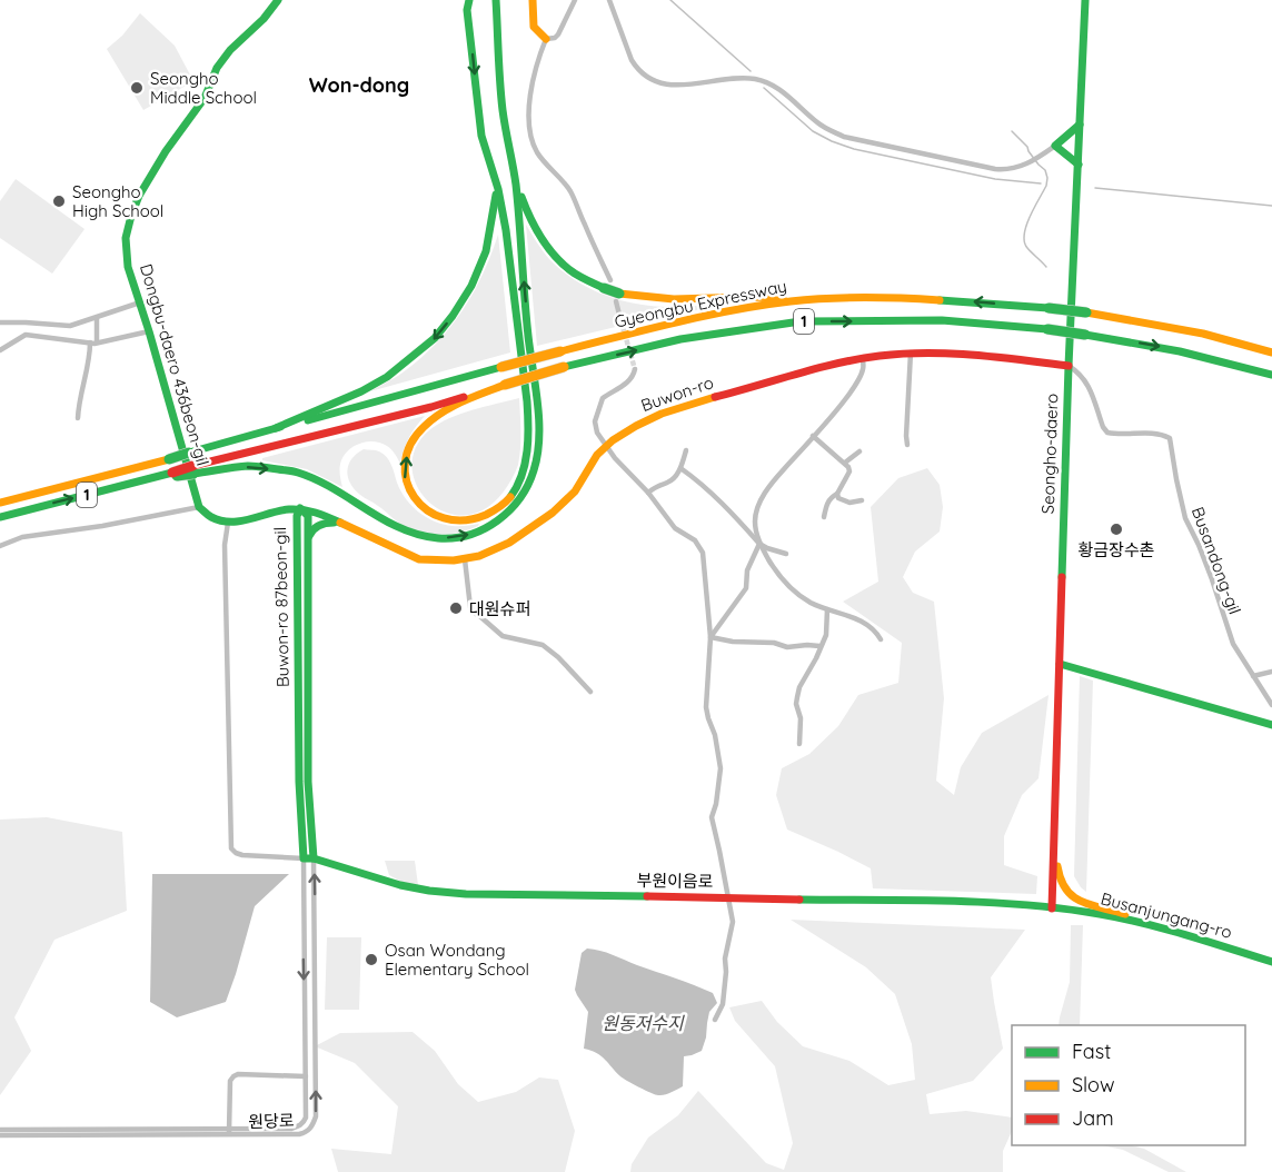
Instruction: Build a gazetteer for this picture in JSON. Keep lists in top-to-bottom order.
{
  "streets": {
    "main road": [
      "Gyeongbu Expressway",
      "1",
      "Dongbu-daero 436beon-gil",
      "Buwon-ro",
      "Seongho-daero",
      "Buwon-ro 87beon-gil",
      "부원이음로",
      "Busanjungang-ro"
    ],
    "street": ["Busandong-gil", "원당로"]
  },
  "crossings": [
    ["Gyeongbu Expressway", "1"],
    ["Buwon-ro", "Seongho-daero"],
    ["Buwon-ro", "Busandong-gil"],
    ["Buwon-ro", "Buwon-ro 87beon-gil"],
    ["Seongho-daero", "Busandong-gil"],
    ["Seongho-daero", "부원이음로"],
    ["Seongho-daero", "Busanjungang-ro"],
    ["Buwon-ro 87beon-gil", "부원이음로"],
    ["Buwon-ro 87beon-gil", "원당로"],
    ["부원이음로", "Busanjungang-ro"],
    ["부원이음로", "원당로"]
  ],
  "districts": ["Won-dong"],
  "water": ["원동저수지"],
  "places": [
    "Seongho Middle School",
    "Seongho High School",
    "황금장수촌",
    "대원슈퍼",
    "Osan Wondang Elementary School"
  ],
  "legend": ["Fast", "Slow", "Jam"]
}
